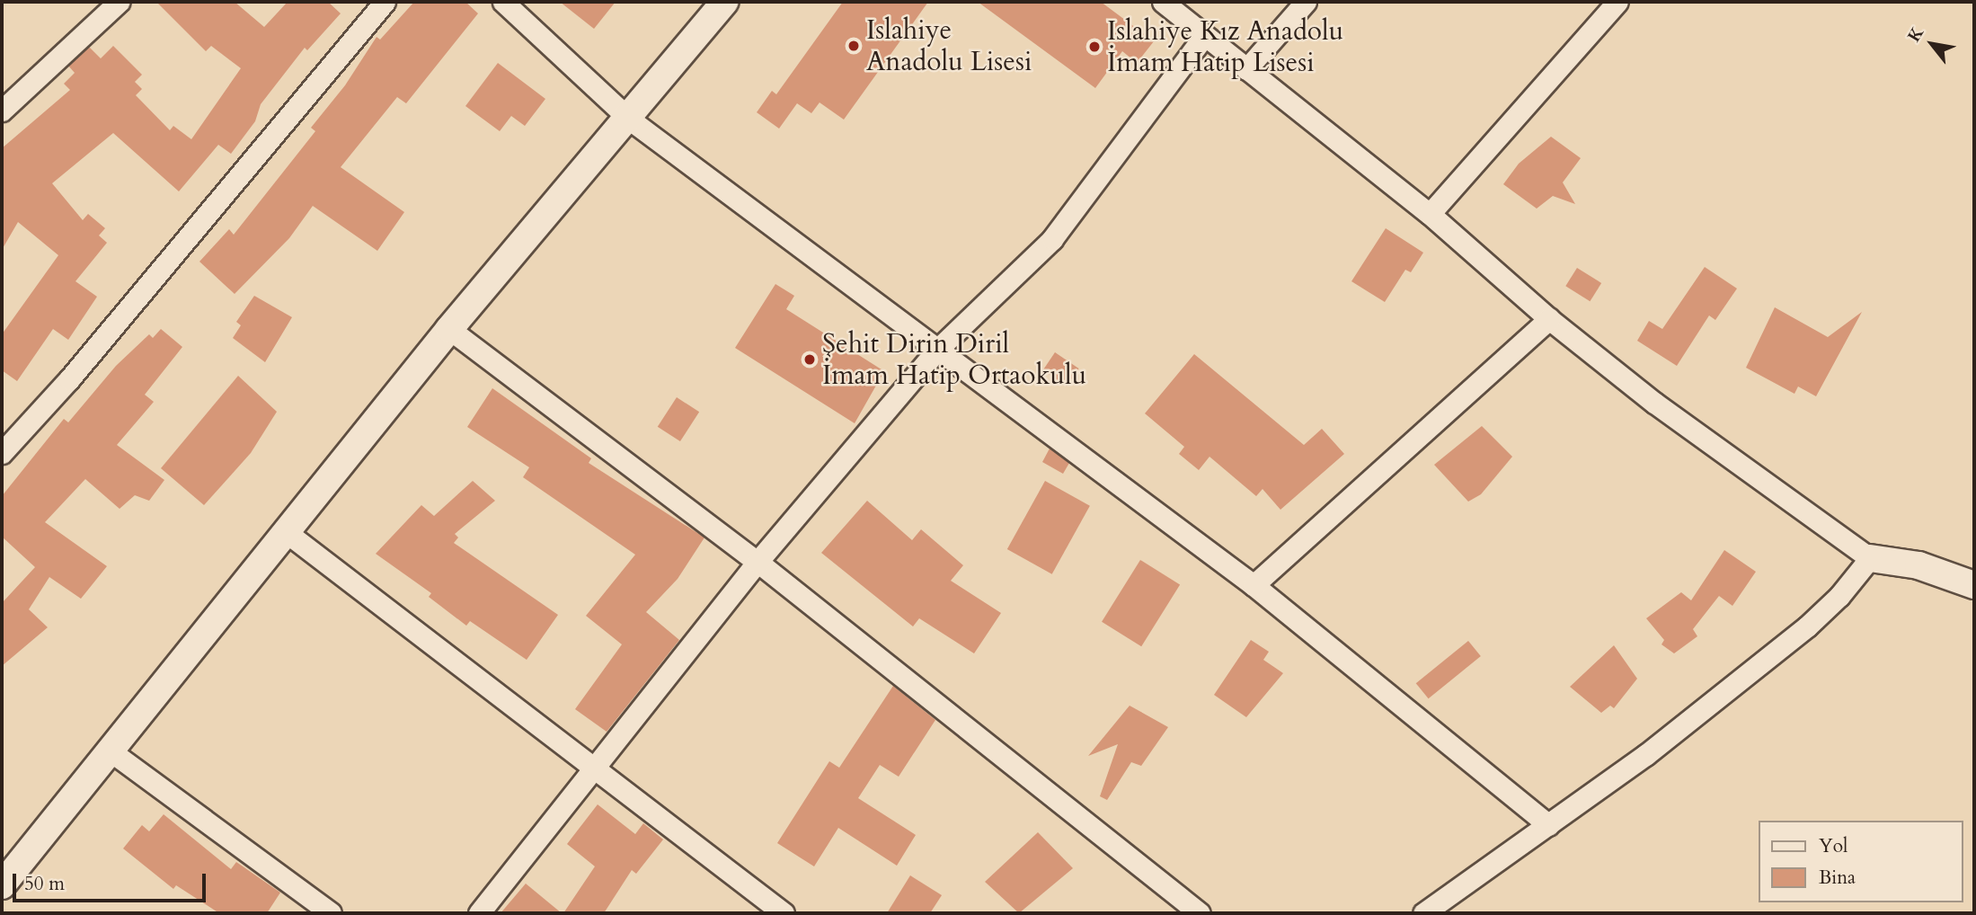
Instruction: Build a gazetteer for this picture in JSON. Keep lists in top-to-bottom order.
{
  "places": ["Islahiye Anadolu Lisesi", "Islahiye Kız Anadolu İmam Hatip Lisesi", "Şehit Dirin Diril İmam Hatip Ortaokulu"],
  "legend": ["Yol", "Bina"],
  "scale_bar": "50 m",
  "north": "top left"
}
